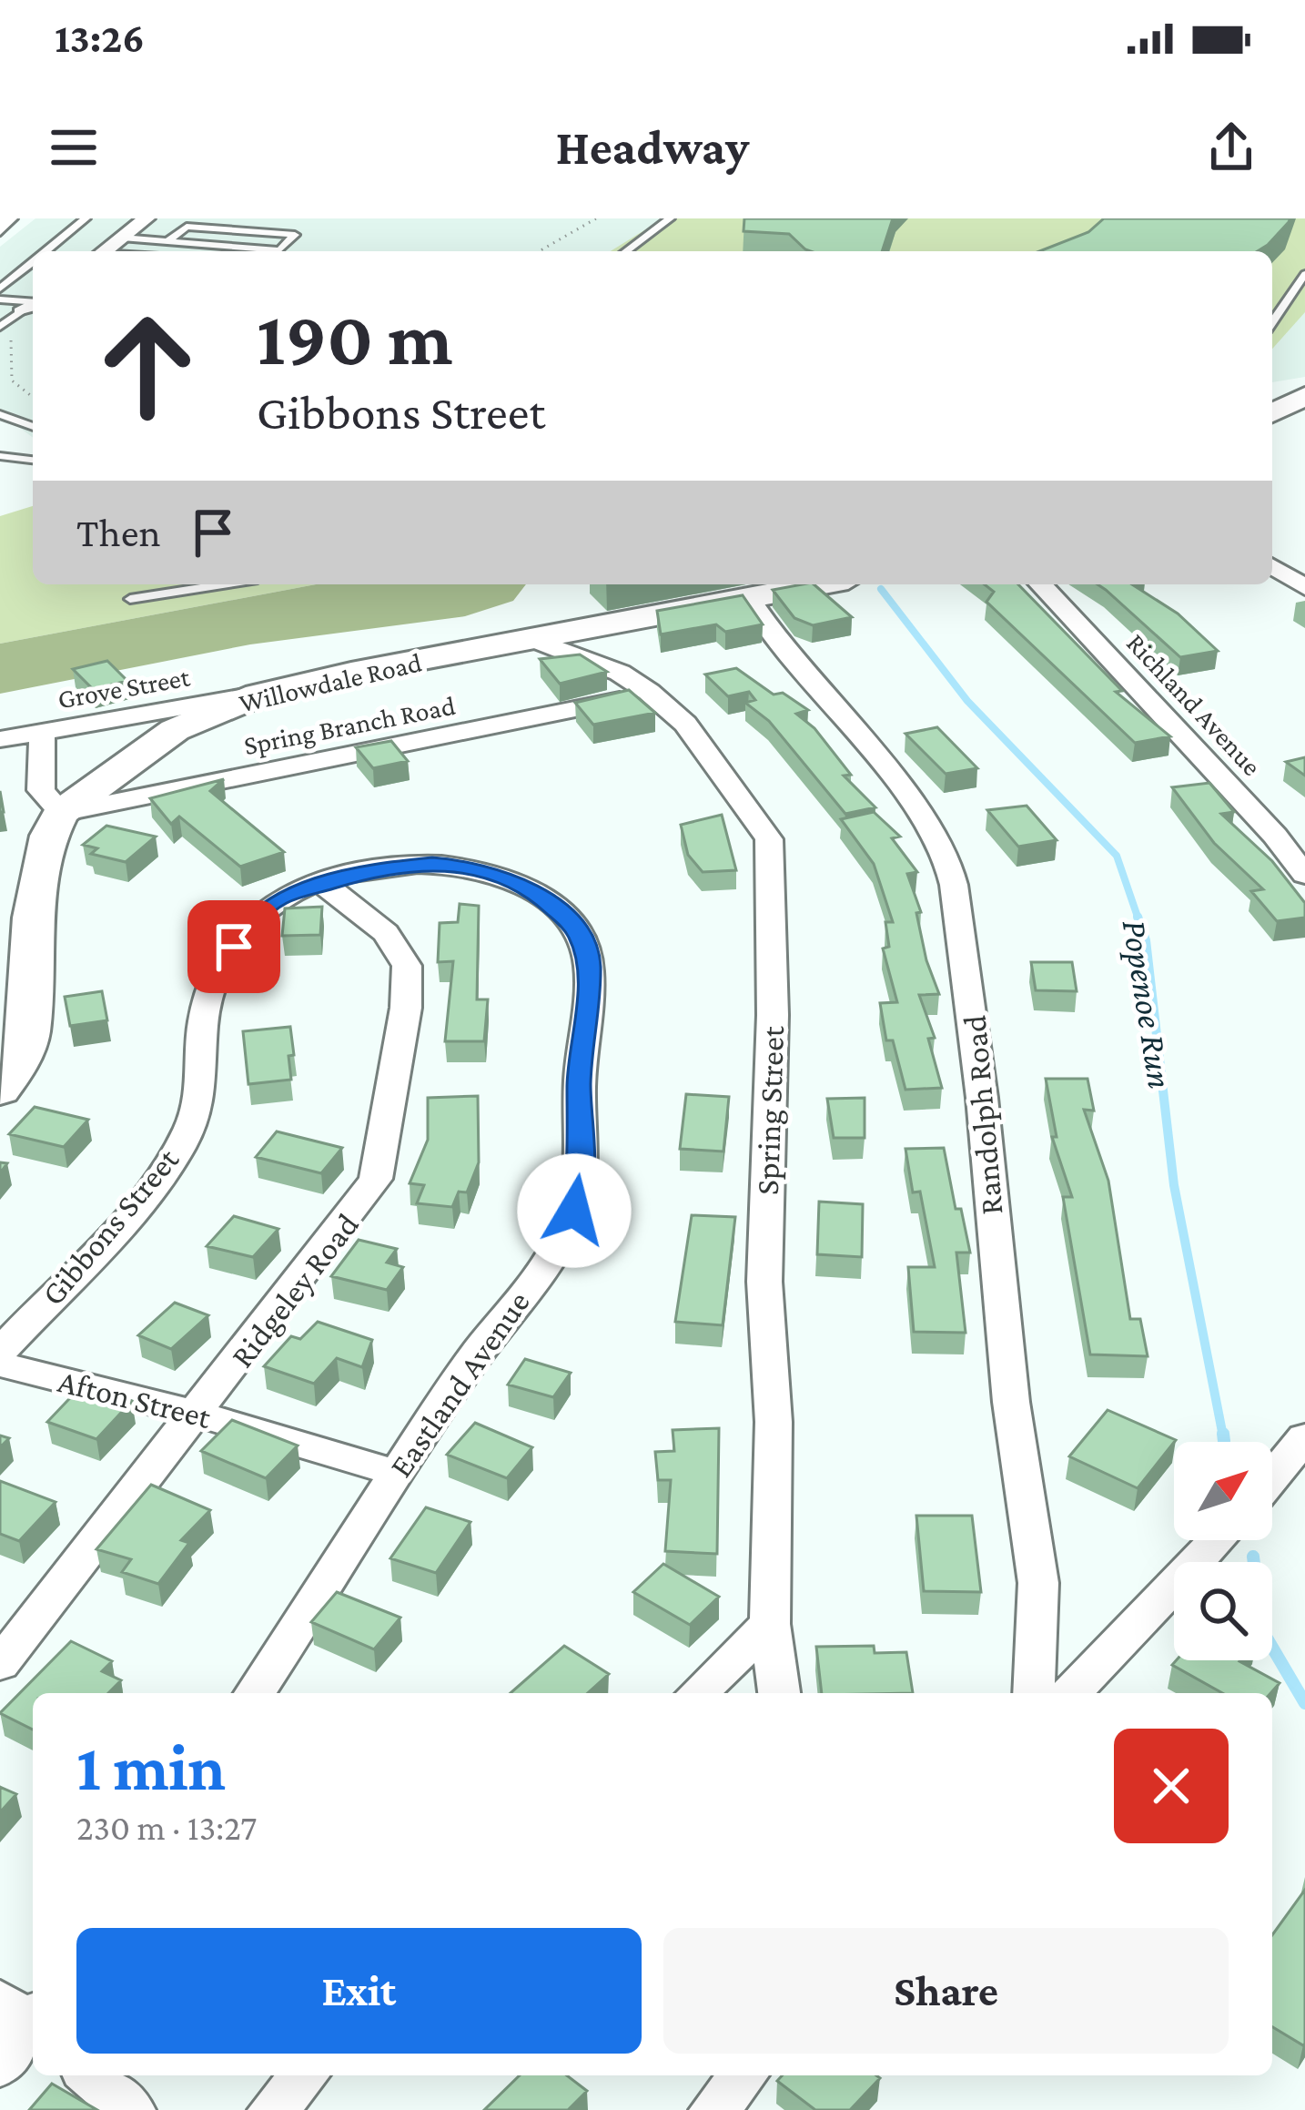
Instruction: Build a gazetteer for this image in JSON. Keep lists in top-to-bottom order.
{
  "streets": {
    "street": [
      "Willowdale Road",
      "Grove Street",
      "Richland Avenue",
      "Spring Branch Road",
      "Spring Street",
      "Randolph Road",
      "Gibbons Street",
      "Ridgeley Road",
      "Eastland Avenue",
      "Afton Street"
    ]
  },
  "crossings": [
    ["Willowdale Road", "Grove Street"],
    ["Willowdale Road", "Spring Branch Road"],
    ["Willowdale Road", "Spring Street"],
    ["Willowdale Road", "Randolph Road"],
    ["Spring Branch Road", "Spring Street"],
    ["Gibbons Street", "Ridgeley Road"],
    ["Gibbons Street", "Eastland Avenue"],
    ["Ridgeley Road", "Eastland Avenue"],
    ["Ridgeley Road", "Afton Street"],
    ["Eastland Avenue", "Afton Street"]
  ],
  "water": ["Popenoe Run"],
  "north": "top right",
  "page": {
    "status": "13:26",
    "header": "Headway",
    "turn": ["190 m", "Gibbons Street"],
    "then": "Then",
    "heading": ["1 min", "230 m · 13:27"],
    "buttons": ["Exit", "Share"]
  }
}
